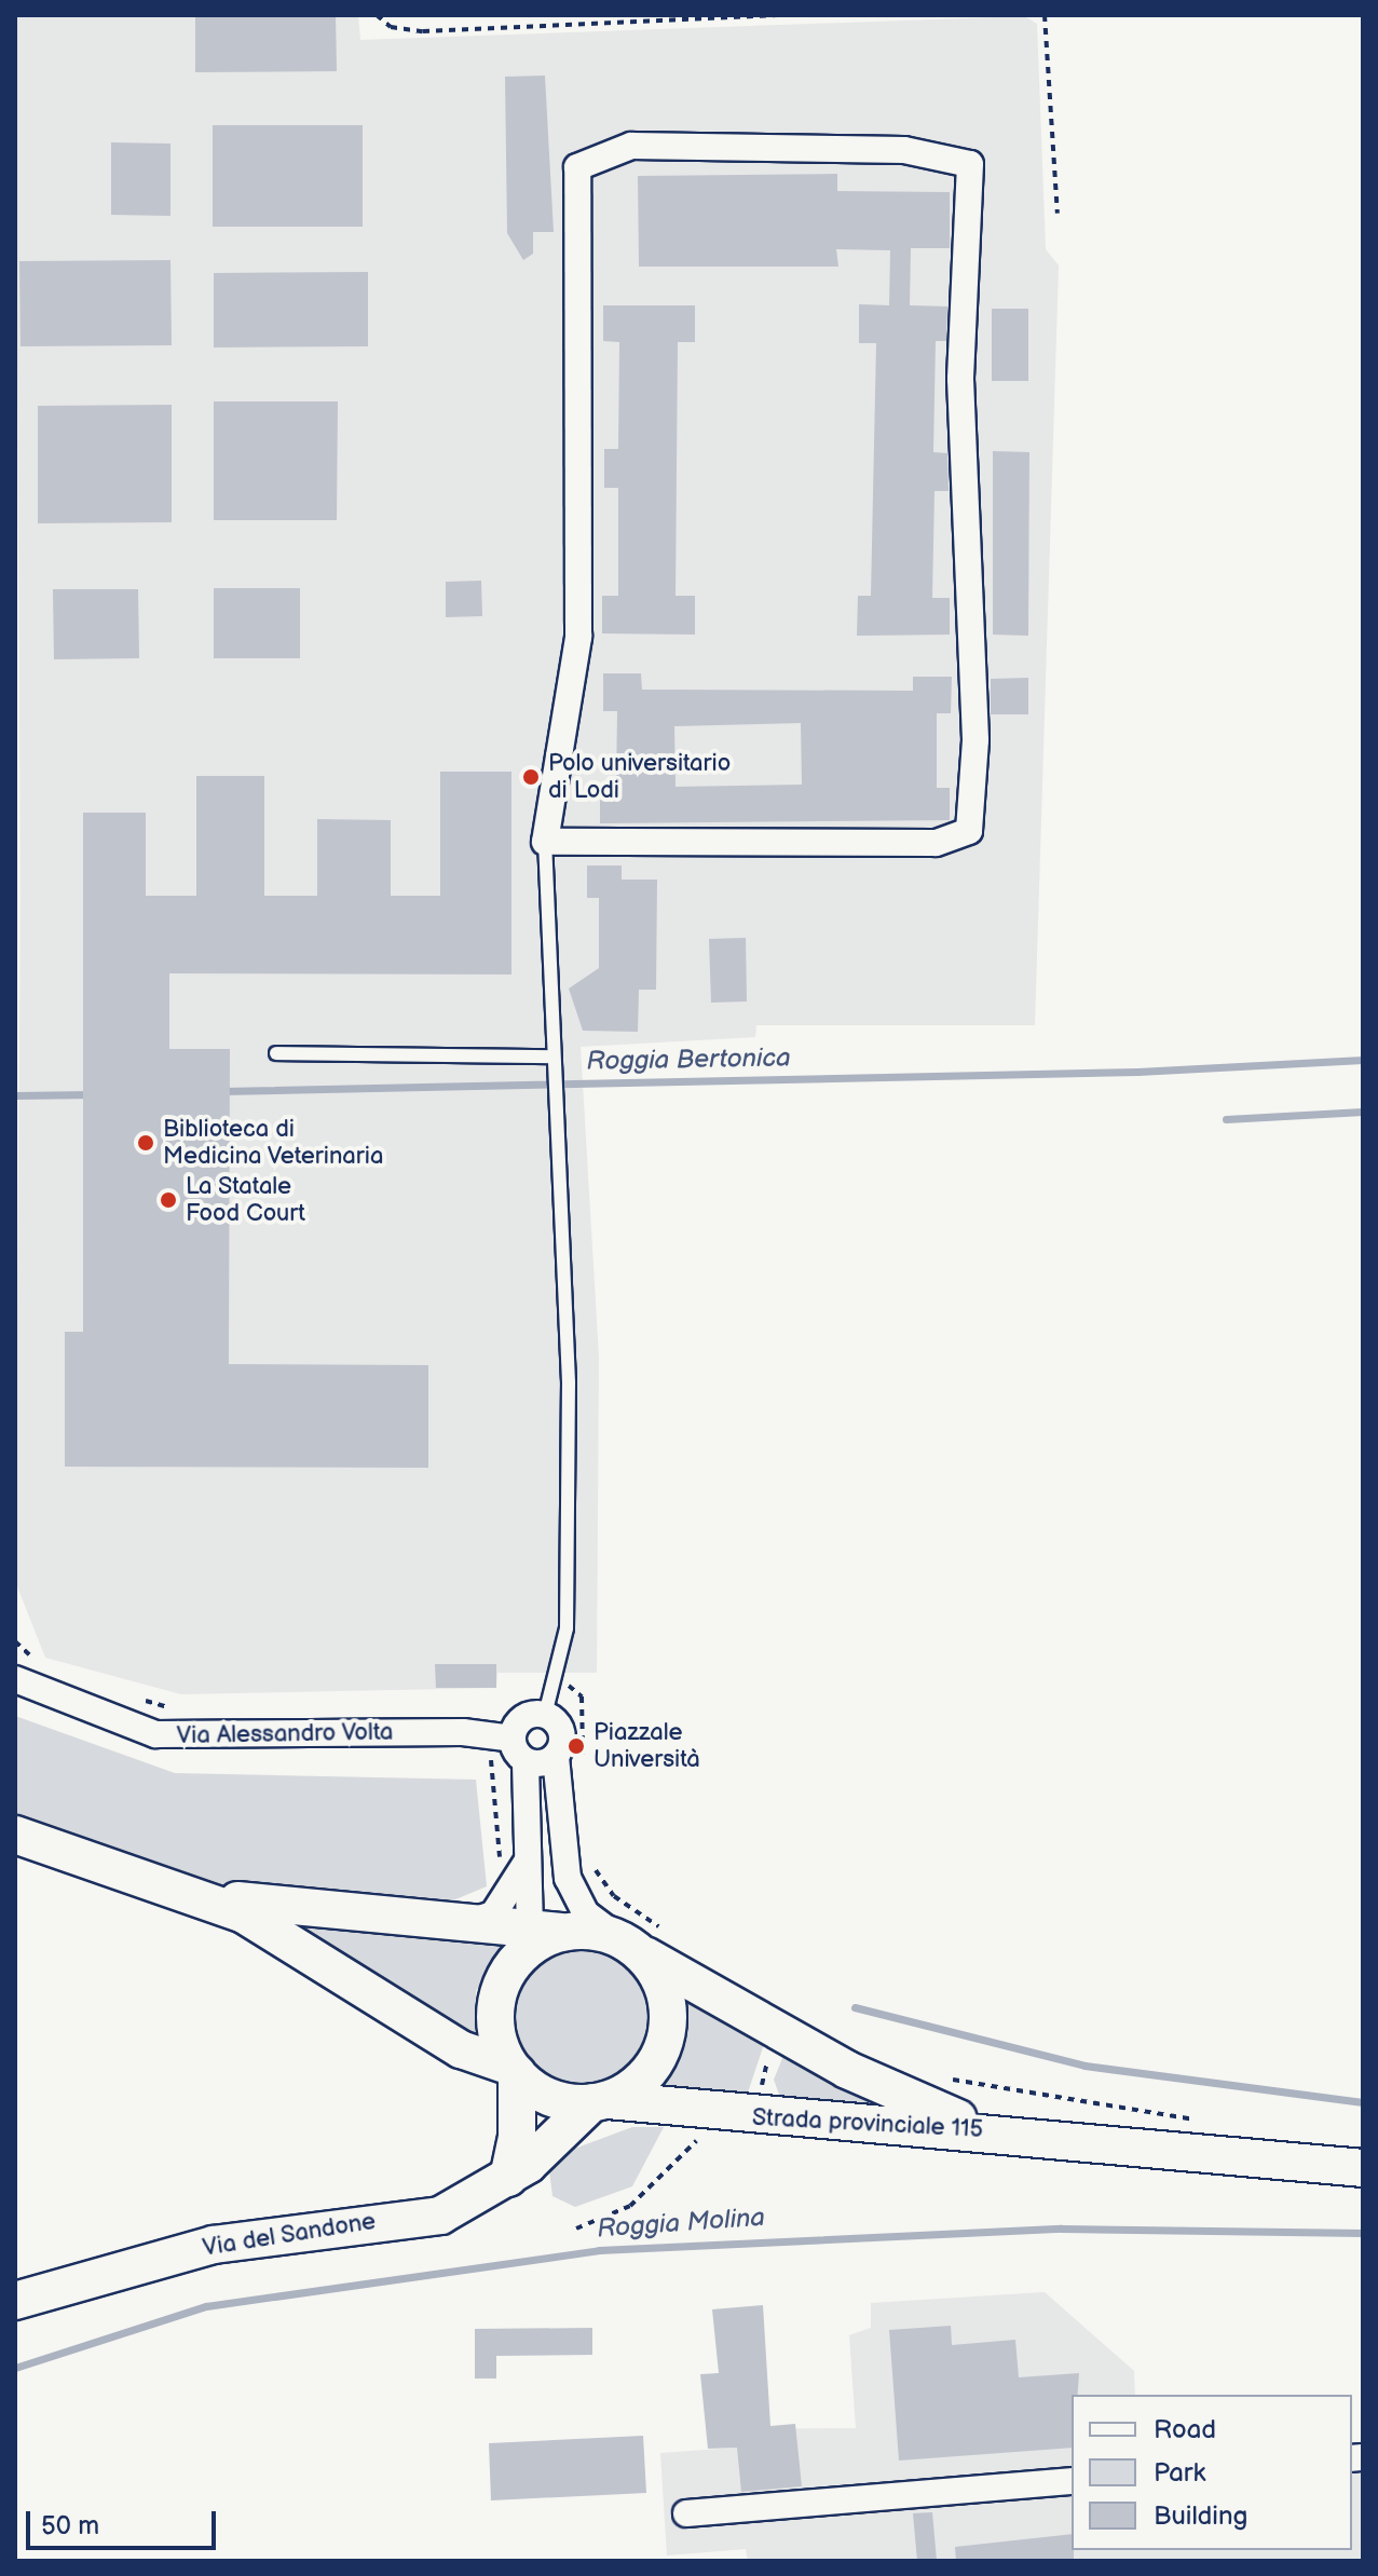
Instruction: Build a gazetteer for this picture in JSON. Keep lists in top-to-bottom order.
{
  "streets": {
    "main road": ["Strada provinciale 115", "Via del Sandone"],
    "street": ["Via Alessandro Volta"]
  },
  "crossings": [
    ["Strada provinciale 115", "Via del Sandone"]
  ],
  "water": ["Roggia Bertonica", "Roggia Molina"],
  "places": [
    "Polo universitario di Lodi",
    "Biblioteca di Medicina Veterinaria",
    "La Statale Food Court",
    "Piazzale Università"
  ],
  "legend": ["Road", "Park", "Building"],
  "scale_bar": "50 m"
}
